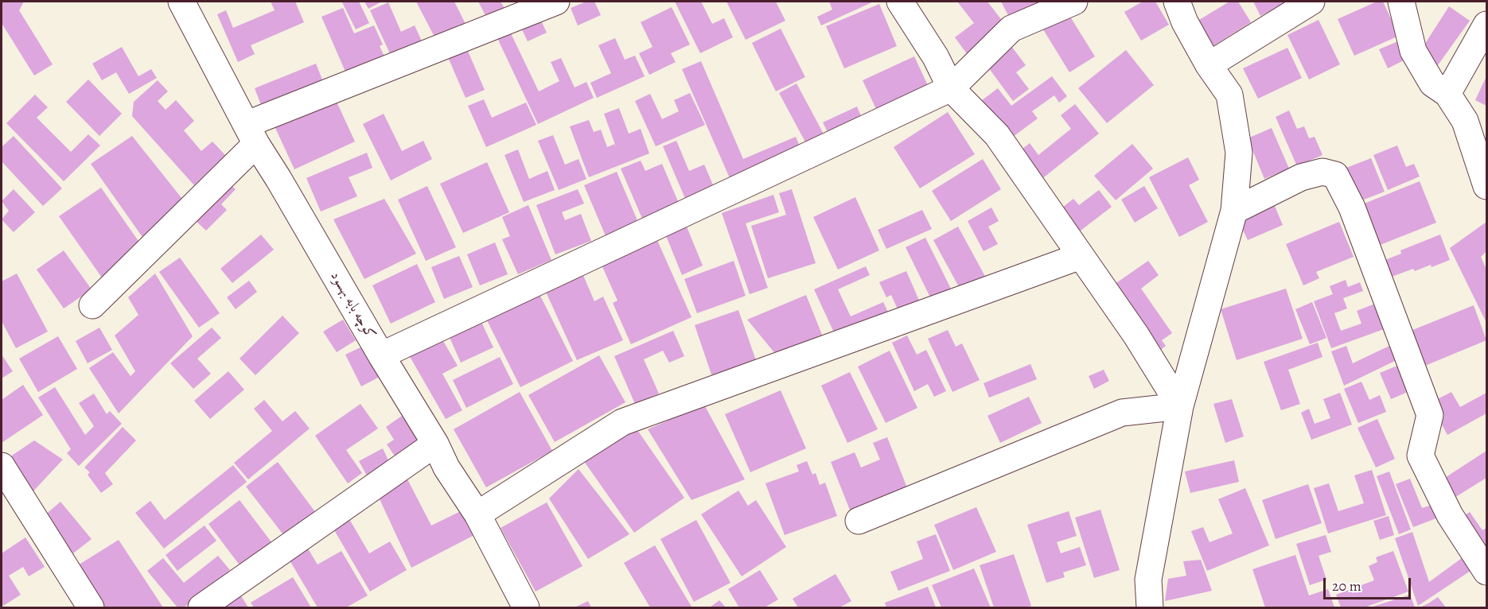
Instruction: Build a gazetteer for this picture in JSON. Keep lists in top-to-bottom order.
{
  "streets": {
    "street": ["کوچه بابه بهسود"]
  },
  "scale_bar": "20 m"
}
